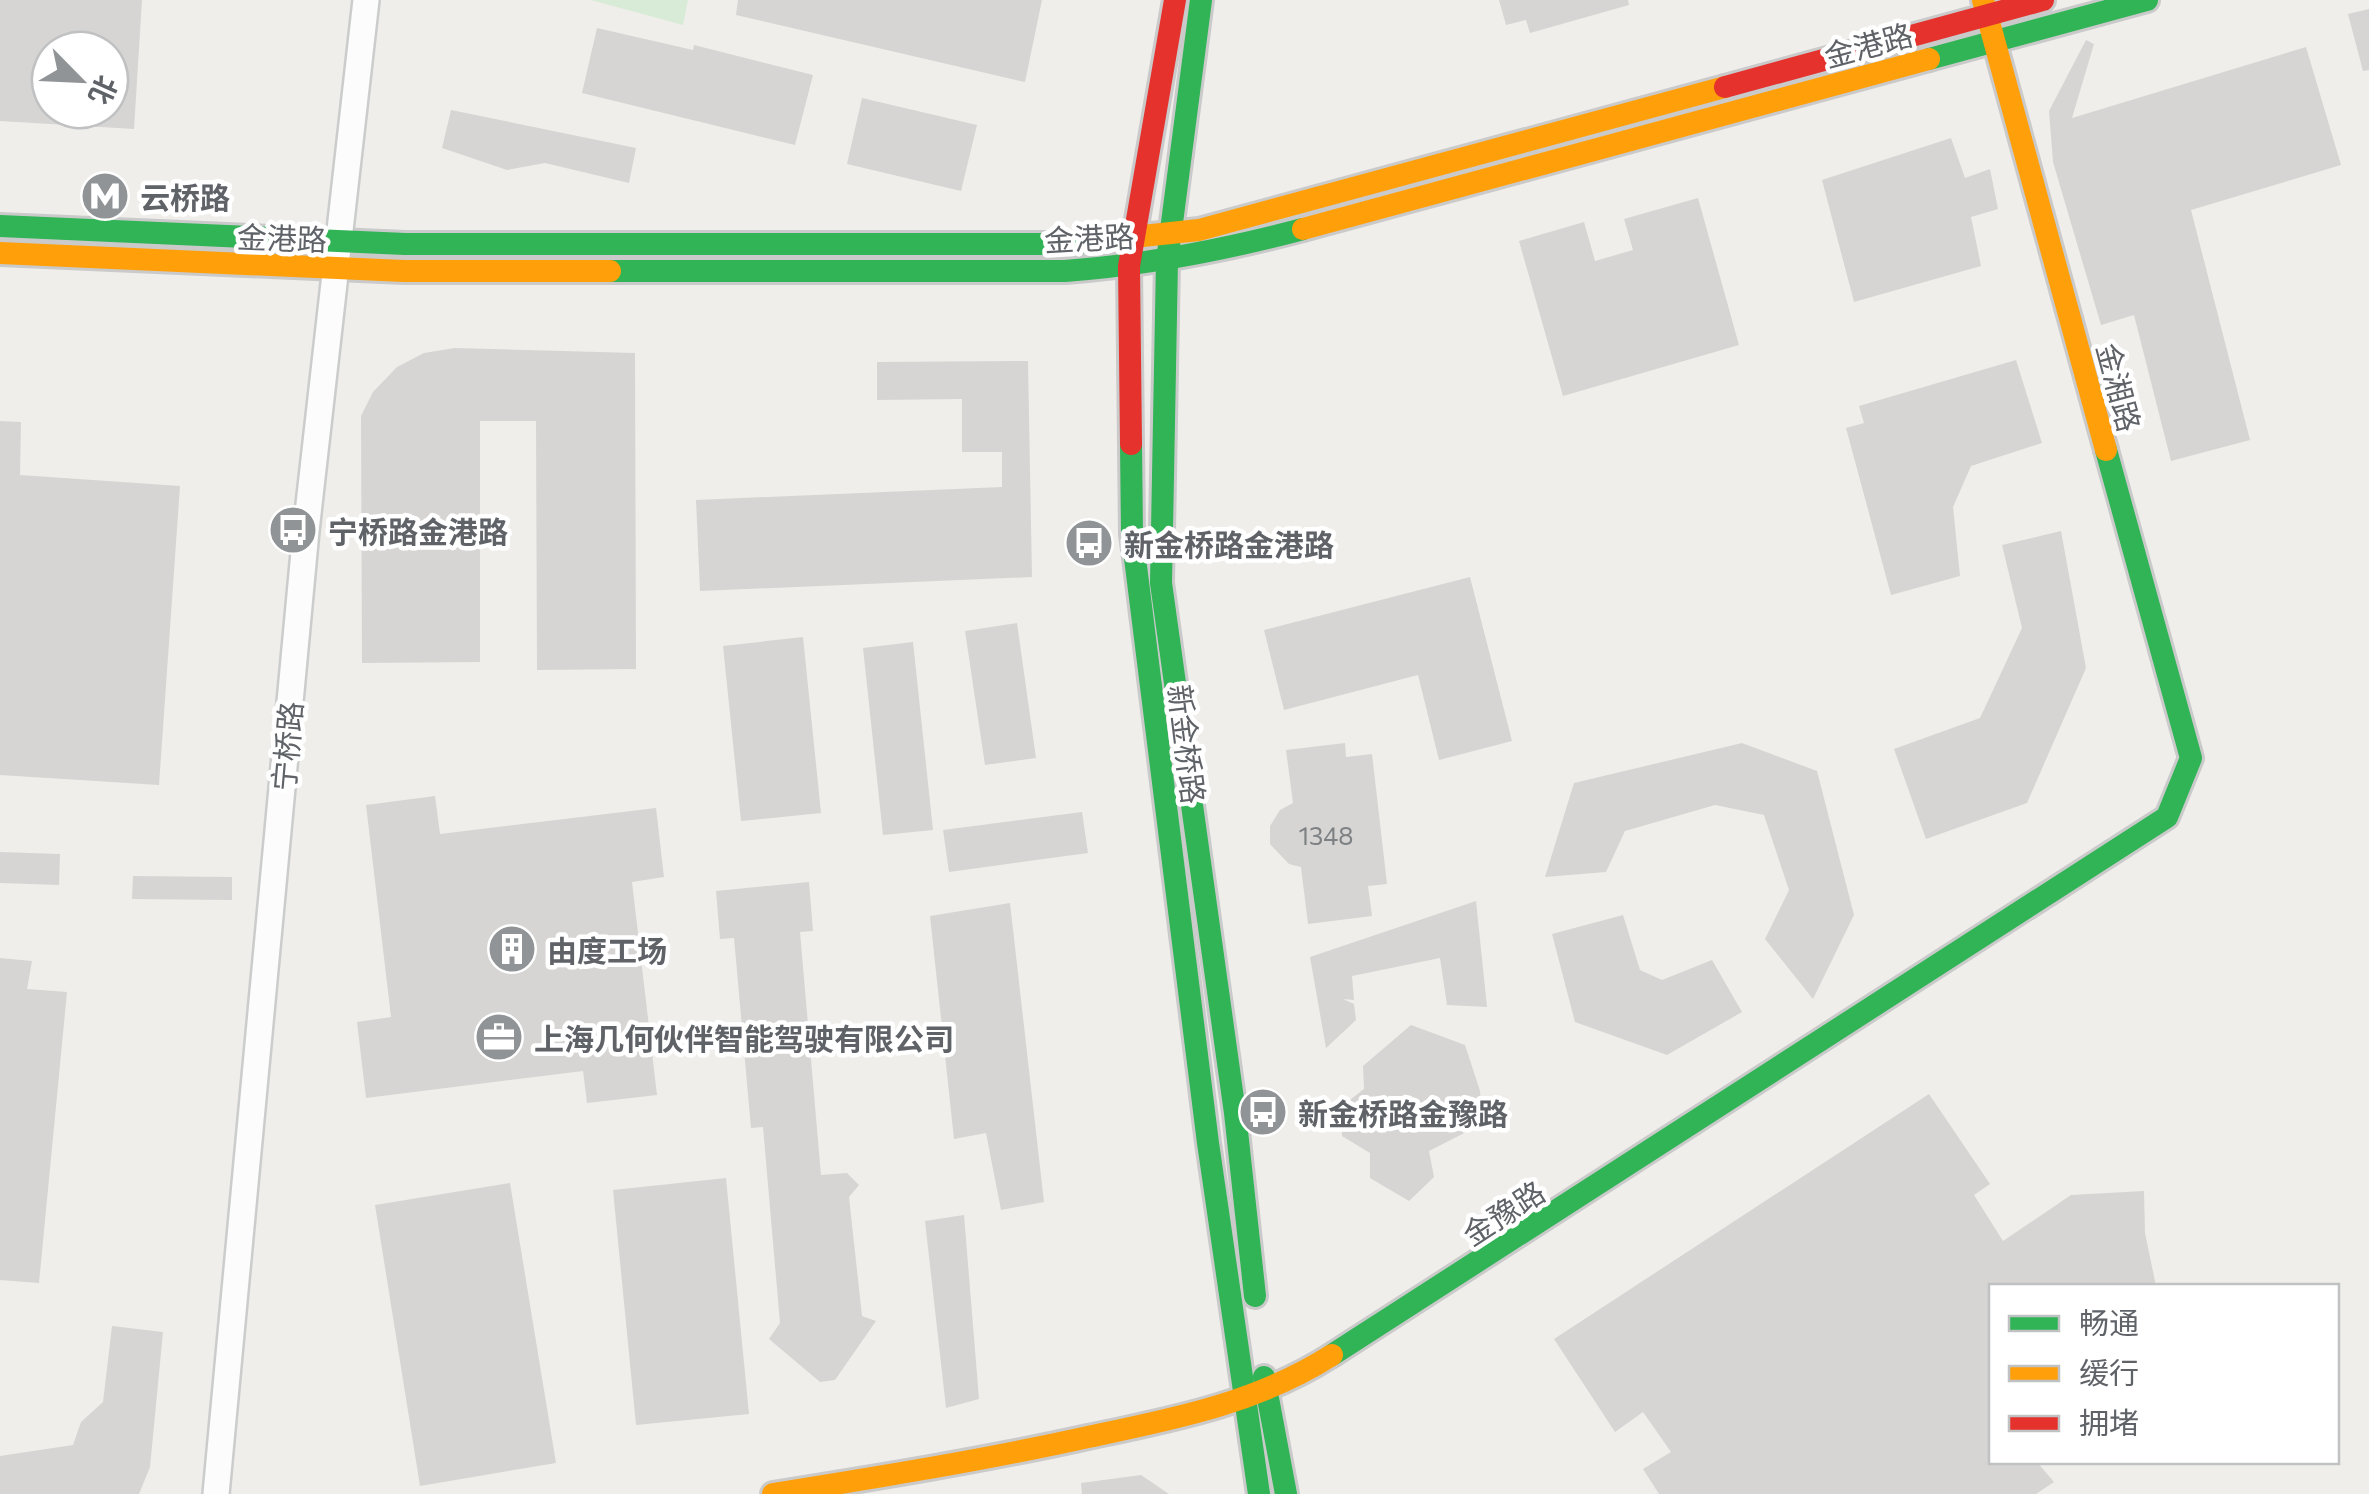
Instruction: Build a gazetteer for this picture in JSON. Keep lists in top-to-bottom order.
{
  "streets": {
    "street": [
      "金港路",
      "金湘路",
      "新金桥路",
      "宁桥路",
      "金豫路"
    ]
  },
  "crossings": [
    ["金港路", "金湘路"],
    ["金港路", "新金桥路"],
    ["金港路", "宁桥路"],
    ["金湘路", "金豫路"],
    ["新金桥路", "金豫路"]
  ],
  "places": {
    "metro station": ["云桥路"],
    "bus stop": ["宁桥路金港路", "新金桥路金港路", "新金桥路金豫路"],
    "building": ["由度工场"],
    "office": ["上海几何伙伴智能驾驶有限公司"]
  },
  "house_numbers": ["1348"],
  "legend": ["畅通", "缓行", "拥堵"],
  "north": "bottom right"
}
